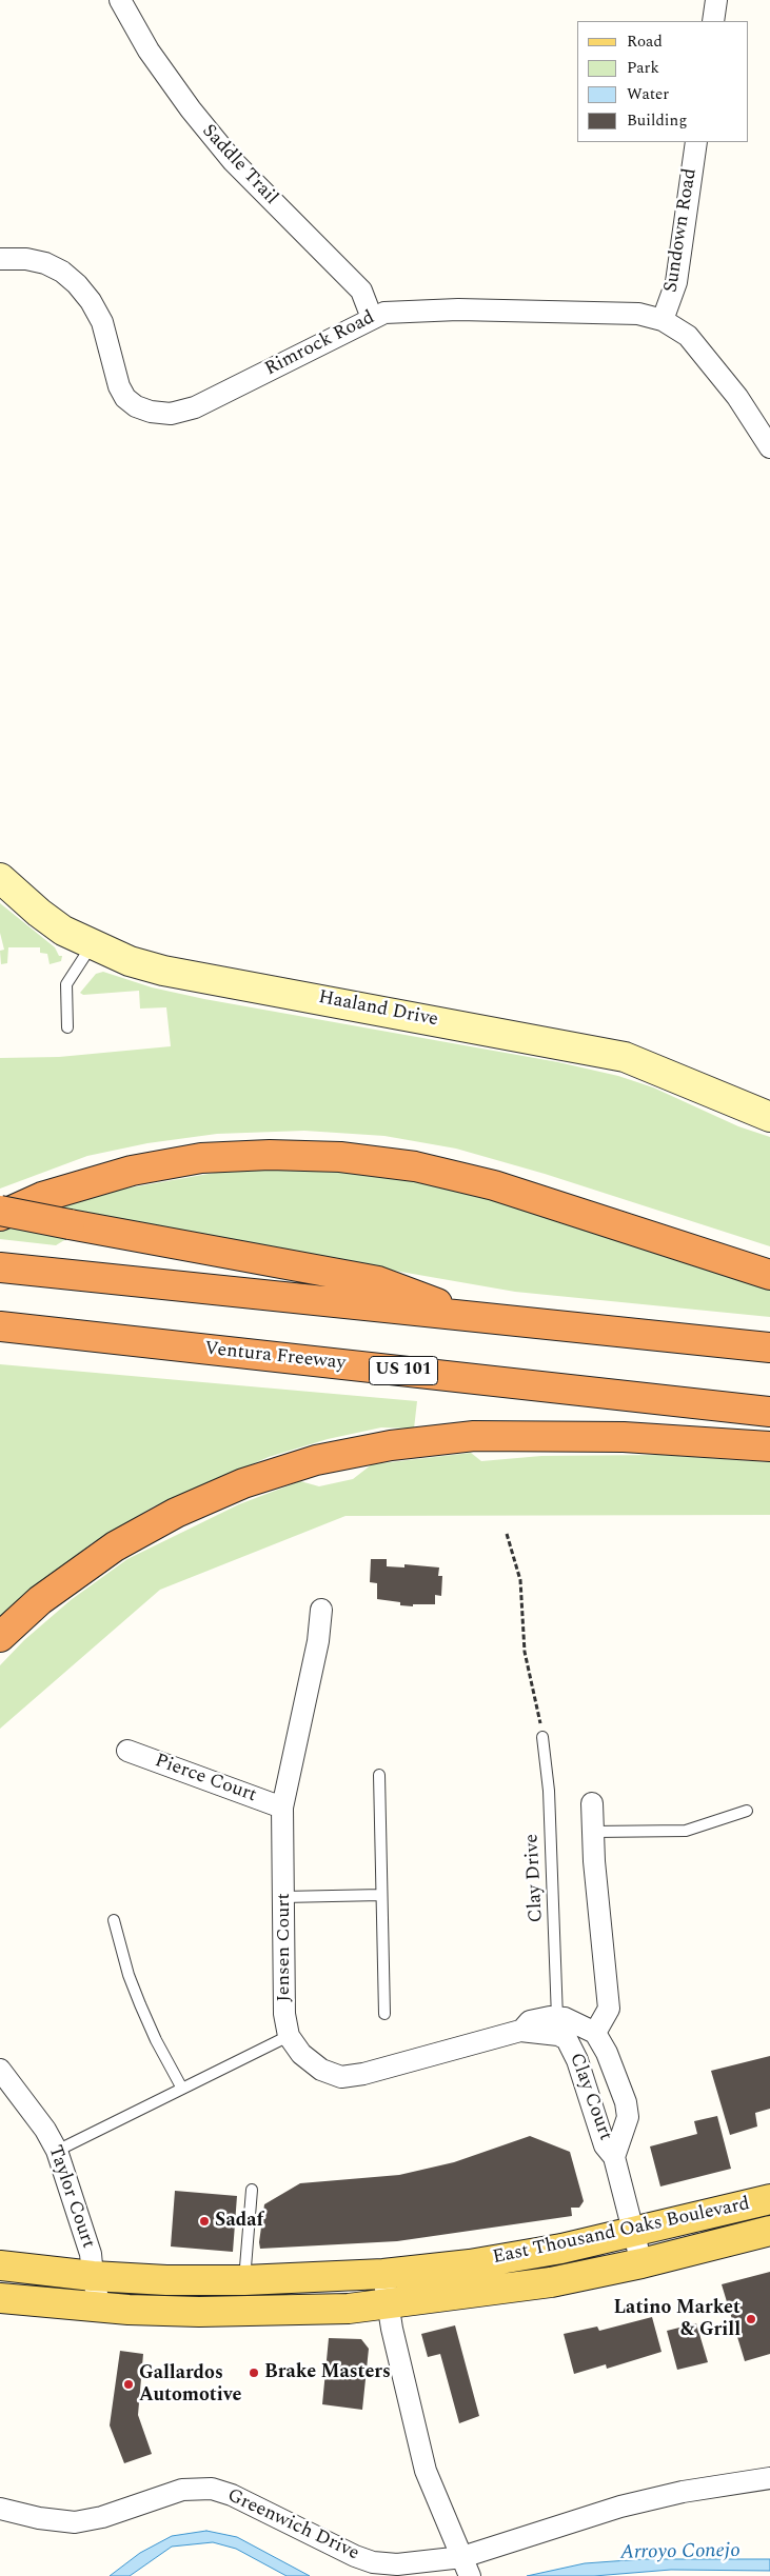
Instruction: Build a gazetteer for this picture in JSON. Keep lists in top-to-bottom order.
{
  "streets": {
    "highway": ["Ventura Freeway", "US 101"],
    "main road": ["East Thousand Oaks Boulevard"],
    "street": [
      "Saddle Trail",
      "Sundown Road",
      "Rimrock Road",
      "Haaland Drive",
      "Pierce Court",
      "Jensen Court",
      "Clay Court",
      "Taylor Court",
      "Greenwich Drive"
    ],
    "lane": ["Clay Drive"]
  },
  "crossings": [
    ["Saddle Trail", "Rimrock Road"],
    ["Sundown Road", "Rimrock Road"],
    ["Pierce Court", "Jensen Court"],
    ["Clay Drive", "Clay Court"],
    ["Jensen Court", "Clay Court"],
    ["Clay Court", "East Thousand Oaks Boulevard"],
    ["Taylor Court", "East Thousand Oaks Boulevard"]
  ],
  "water": ["Arroyo Conejo"],
  "places": [
    "Sadaf",
    "Latino Market & Grill",
    "Brake Masters",
    "Gallardos Automotive"
  ],
  "legend": [
    "Road",
    "Park",
    "Water",
    "Building"
  ]
}
